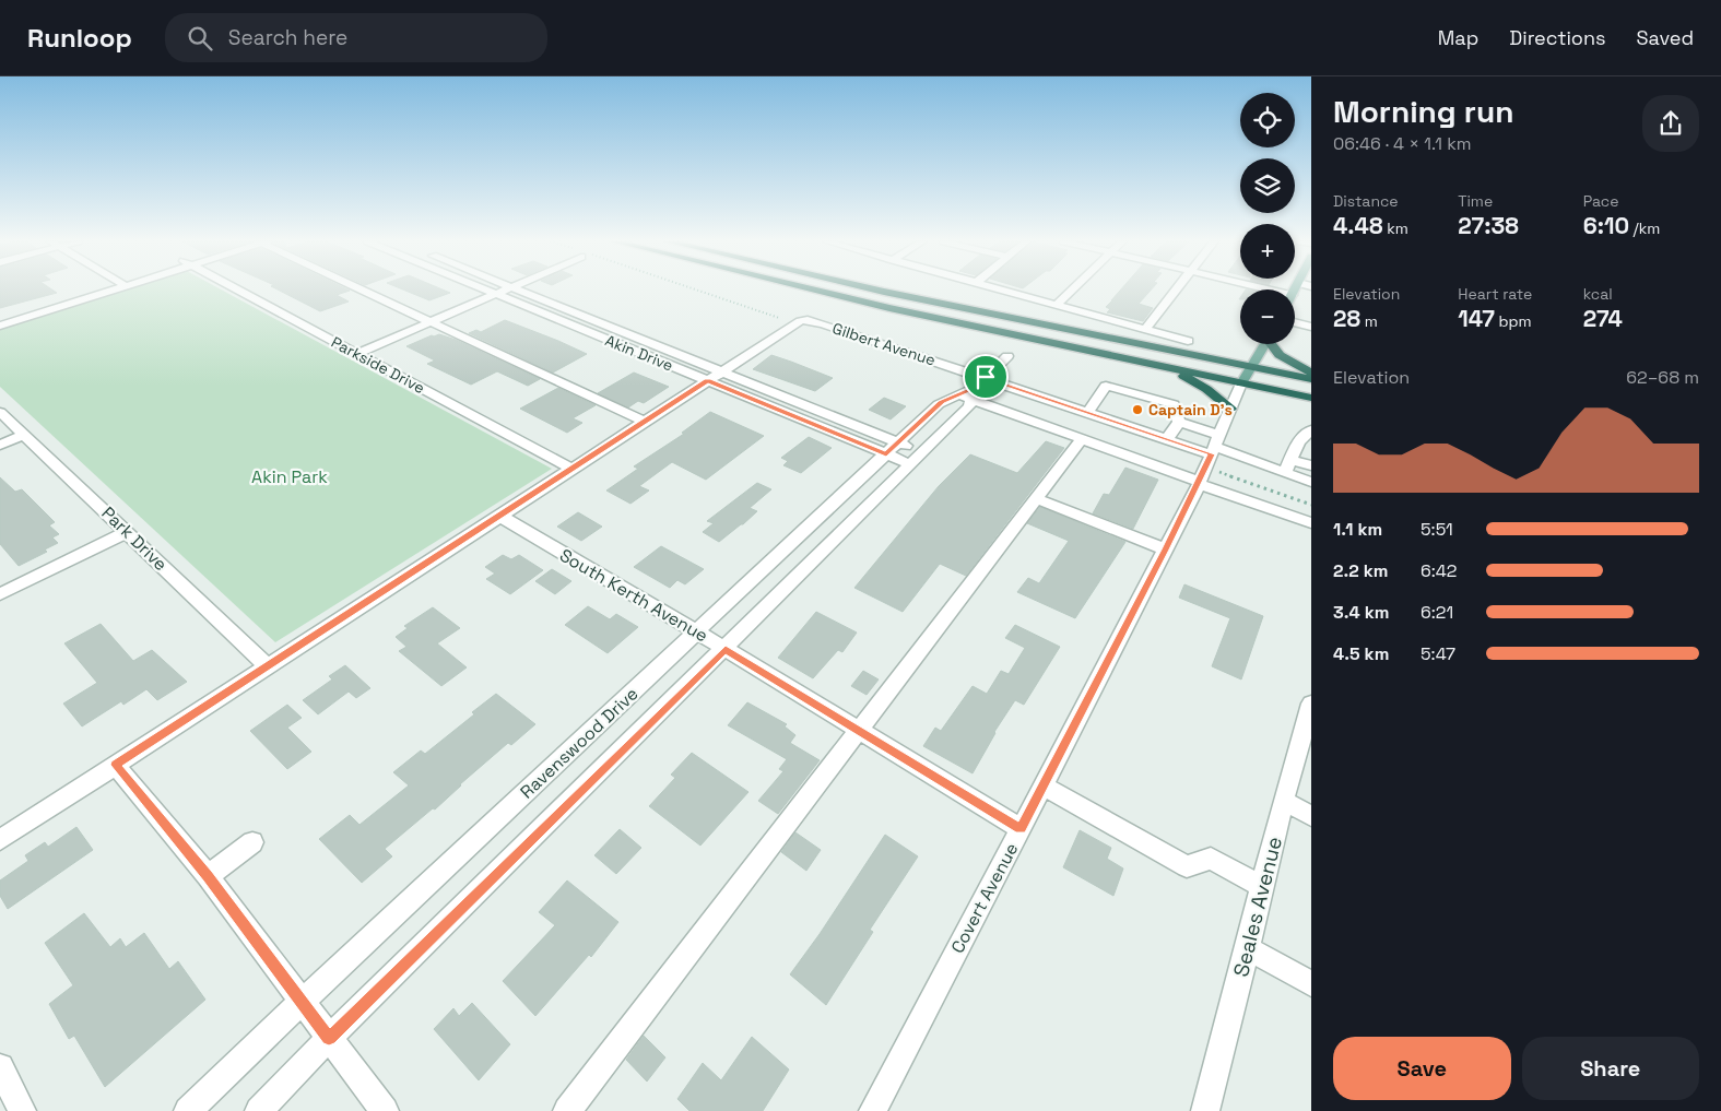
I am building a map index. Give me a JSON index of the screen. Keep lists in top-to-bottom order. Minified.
{"streets":{"main road":["Covert Avenue"],"street":["Gilbert Avenue","Akin Drive","Parkside Drive","Park Drive","South Kerth Avenue","Ravenswood Drive","Seales Avenue"]},"crossings":[["Gilbert Avenue","Akin Drive"],["Gilbert Avenue","Ravenswood Drive"],["Gilbert Avenue","Covert Avenue"],["Akin Drive","Ravenswood Drive"],["South Kerth Avenue","Ravenswood Drive"],["South Kerth Avenue","Covert Avenue"]],"parks":["Akin Park"],"places":["Captain D's"],"page":{"header":"Runloop","search":"Search here","nav":["Map","Directions","Saved"],"heading":["Morning run","06:46 · 4 × 1.1 km"],"map_buttons":["+","−"],"stats":[["Distance","4.48 km"],["Time","27:38"],["Pace","6:10 /km"],["Elevation","28 m"],["Heart rate","147 bpm"],["kcal","274"]],"chart":["Elevation","62–68 m"],"list":[{"name":"1.1 km","note":"5:51"},{"name":"2.2 km","note":"6:42"},{"name":"3.4 km","note":"6:21"},{"name":"4.5 km","note":"5:47"}],"buttons":["Save","Share"]}}
